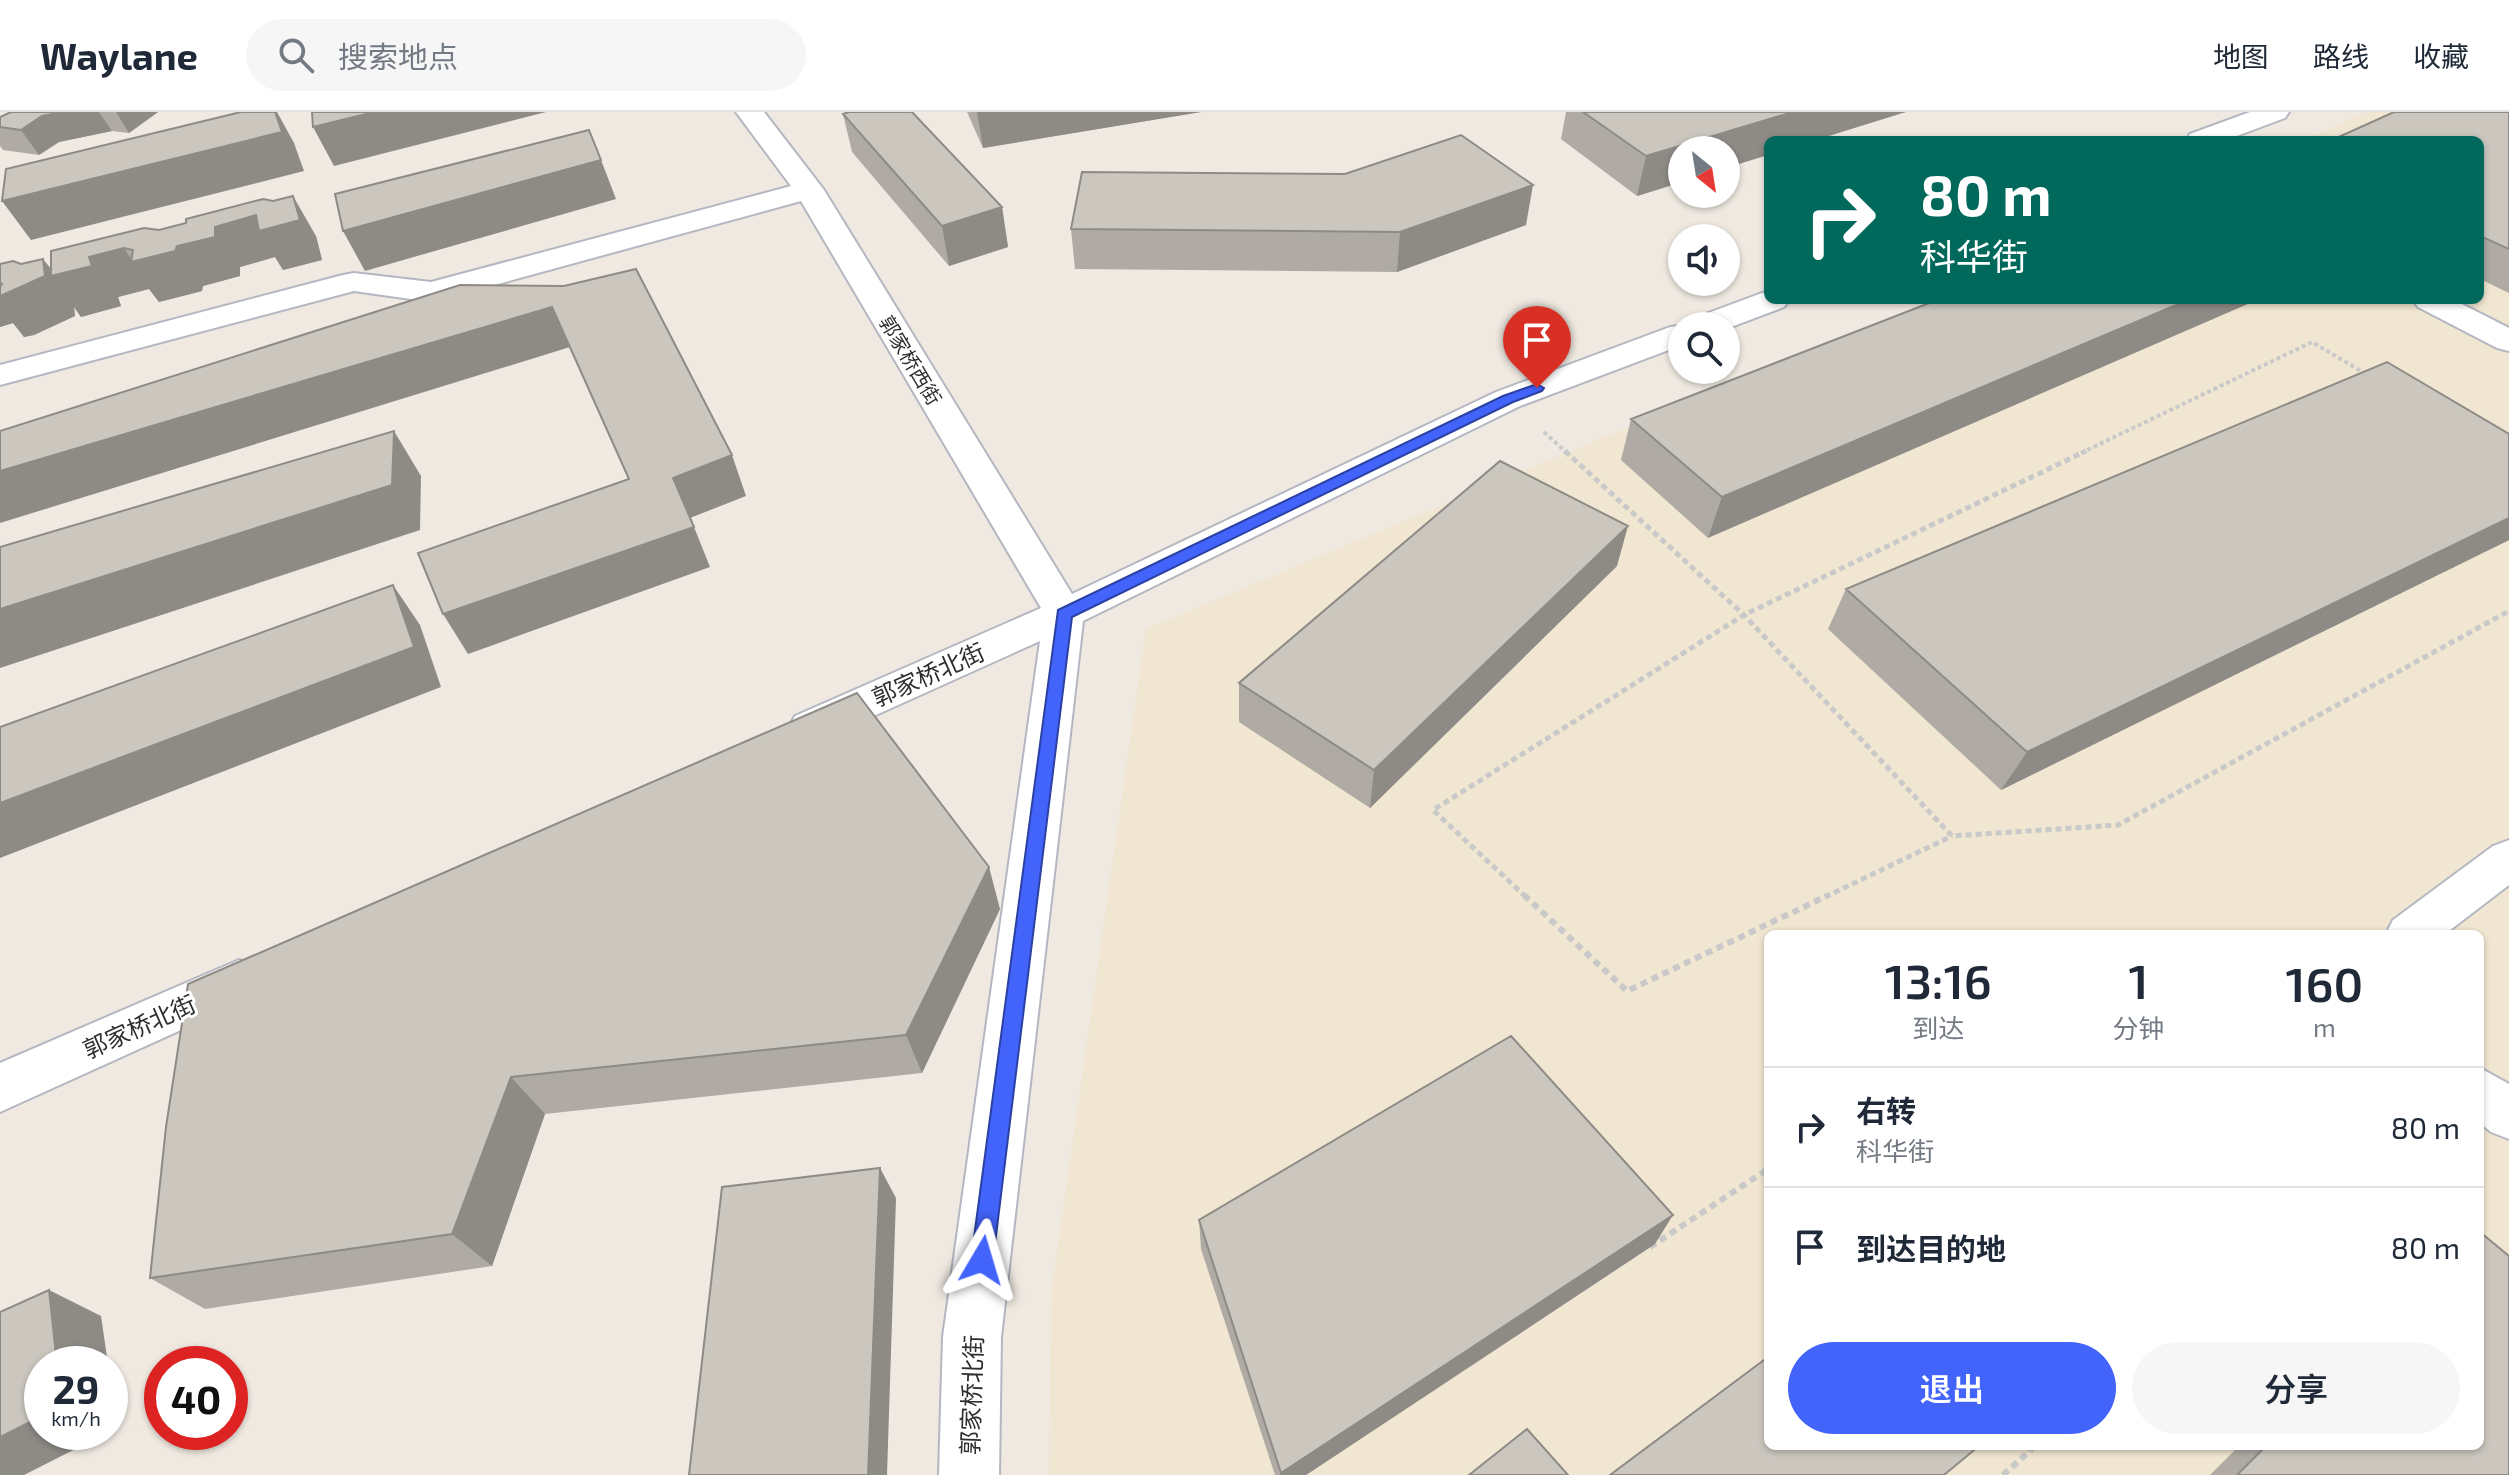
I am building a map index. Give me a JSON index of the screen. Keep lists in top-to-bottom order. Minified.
{"streets":{"street":["郭家桥西街","郭家桥北街"]},"crossings":[["郭家桥西街","郭家桥北街"]],"north":"bottom right","page":{"header":"Waylane","search":"搜索地点","nav":["地图","路线","收藏"],"turn":["80 m","科华街"],"eta":["13:16","到达","1","分钟","160","m"],"list":[{"name":"右转","note":"科华街","value":"80 m"},{"name":"到达目的地","value":"80 m"}],"buttons":["退出","分享"],"speed":"29 km/h","limit":"40"}}
